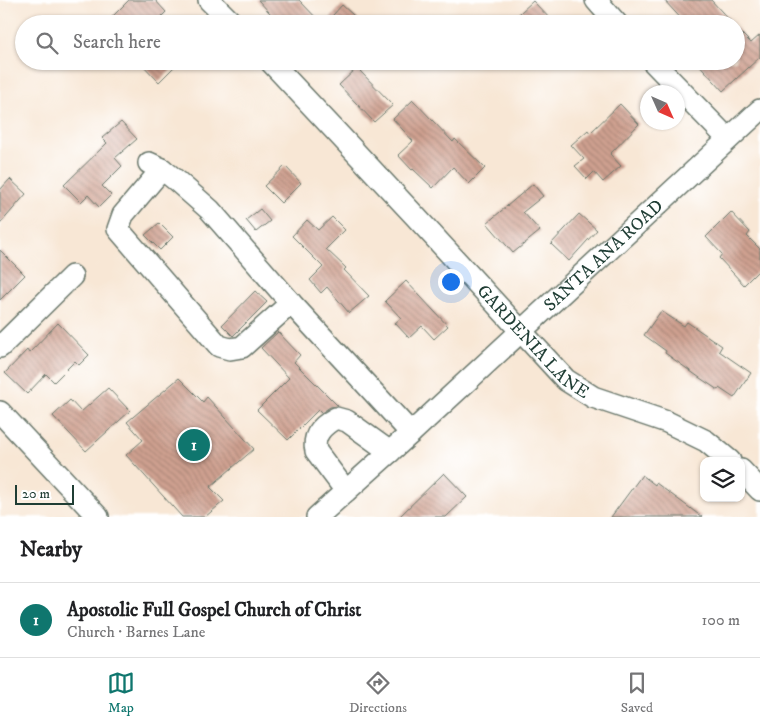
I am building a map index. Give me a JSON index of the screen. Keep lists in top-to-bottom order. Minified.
{"streets":{"street":["SANTA ANA ROAD","GARDENIA LANE"]},"crossings":[["SANTA ANA ROAD","GARDENIA LANE"]],"scale_bar":"20 m","north":"bottom right","page":{"search":"Search here","pins":"1","scale":"20 m","heading":"Nearby","list":[{"mark":"1","name":"Apostolic Full Gospel Church of Christ","note":"Church · Barnes Lane","value":"100 m"}],"nav":["Map","Directions","Saved"]}}
